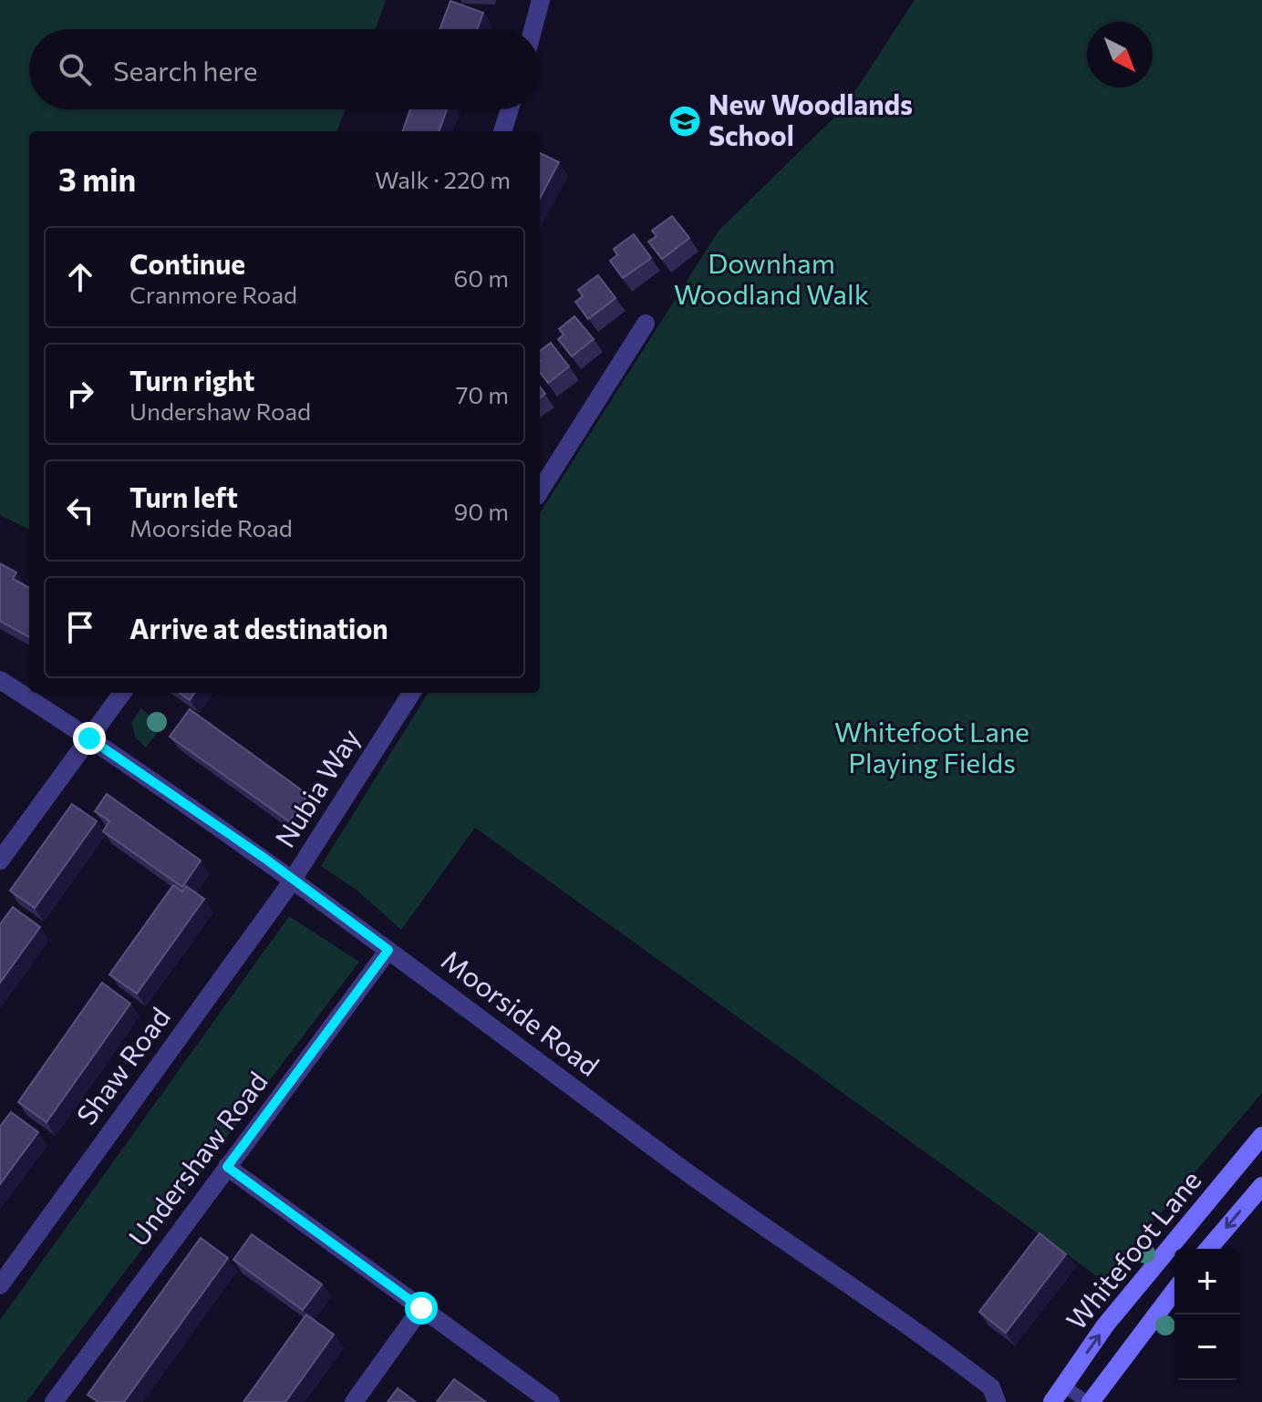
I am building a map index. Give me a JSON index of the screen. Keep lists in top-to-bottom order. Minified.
{"streets":{"street":["Nubia Way","Moorside Road","Shaw Road","Undershaw Road","Whitefoot Lane"]},"crossings":[["Nubia Way","Moorside Road"],["Nubia Way","Shaw Road"],["Moorside Road","Shaw Road"],["Moorside Road","Undershaw Road"]],"parks":["Downham Woodland Walk","Whitefoot Lane Playing Fields"],"places":{"school or university":["New Woodlands School"]},"north":"bottom right","page":{"search":"Search here","heading":["3 min","Walk · 220 m"],"list":[["Continue","Cranmore Road","60 m"],["Turn right","Undershaw Road","70 m"],["Turn left","Moorside Road","90 m"],"Arrive at destination"],"map_buttons":["+","−"]}}
